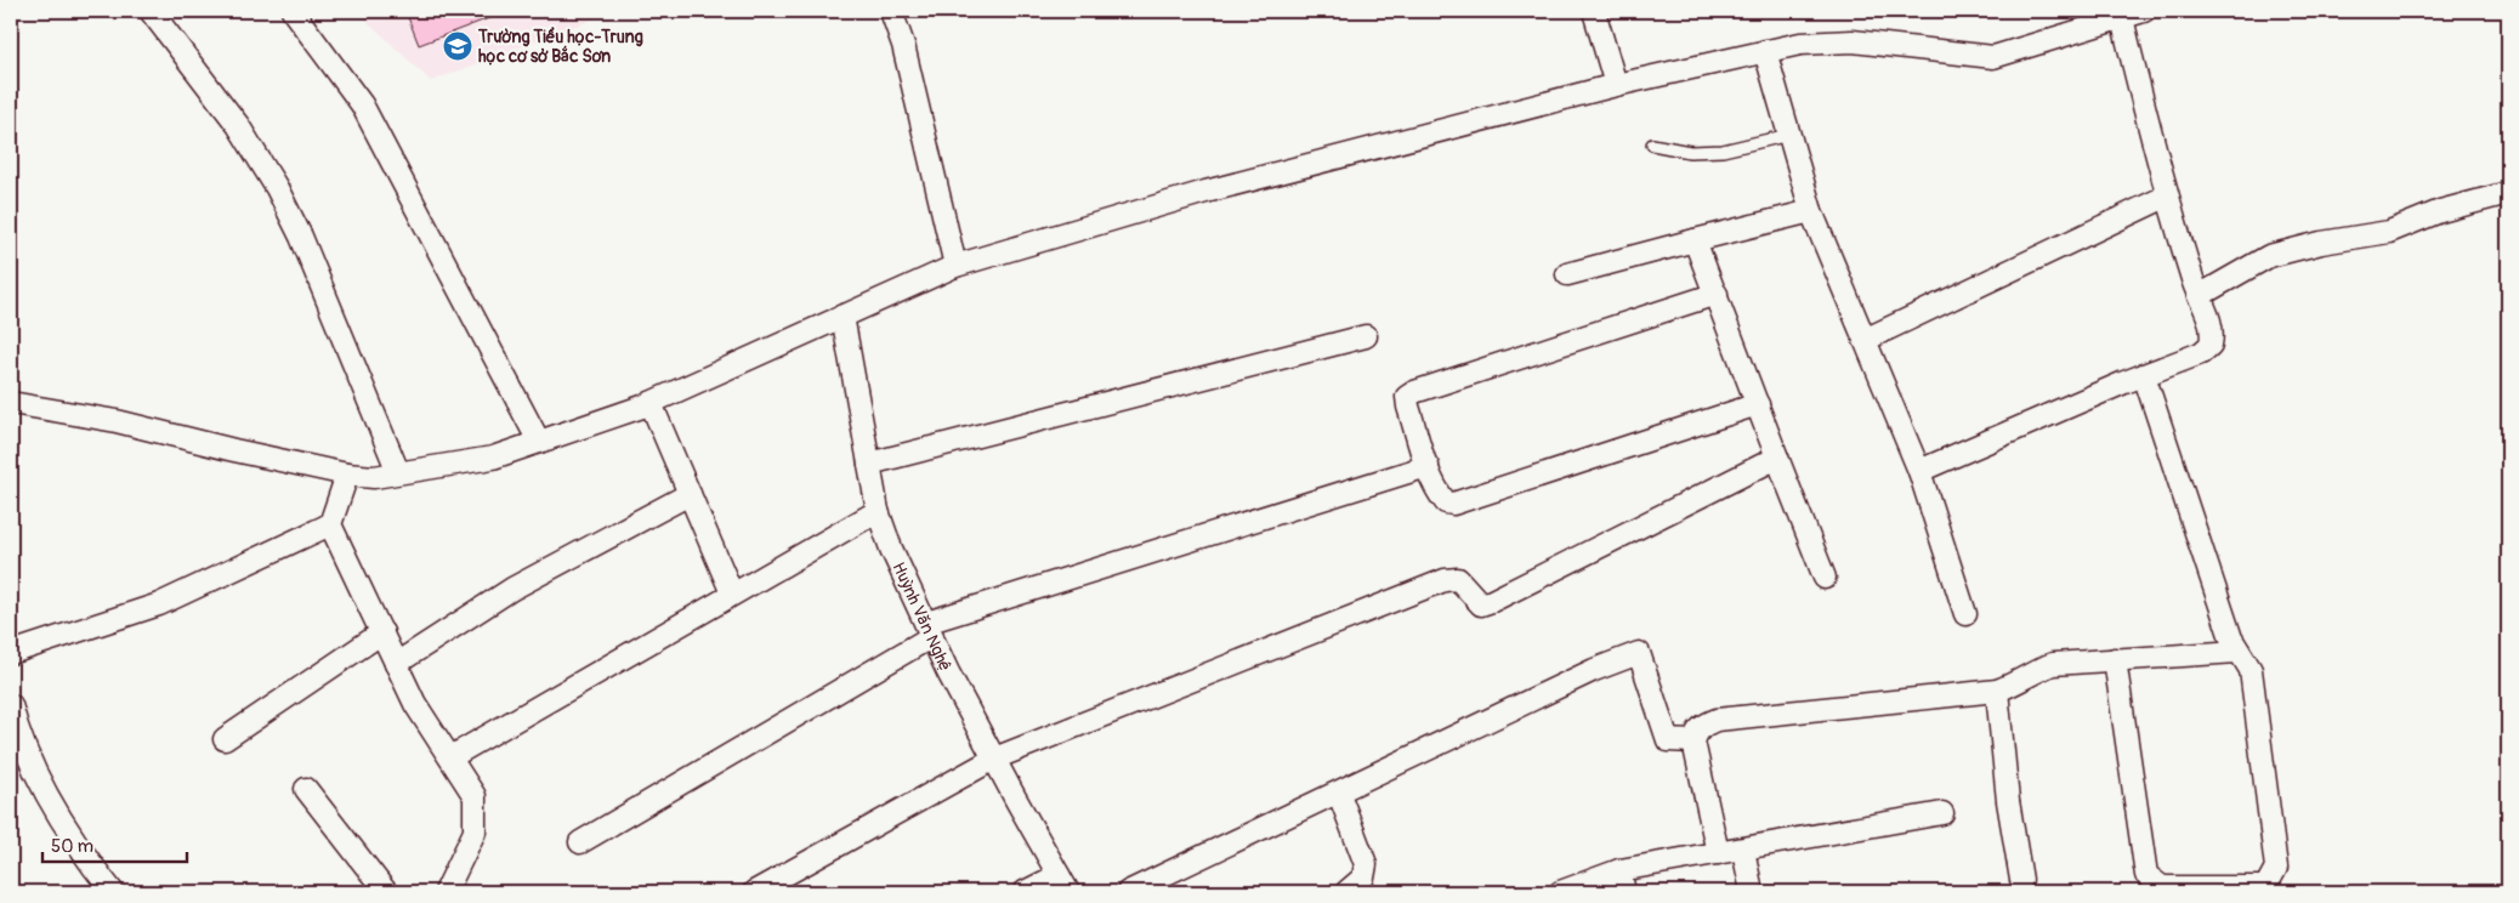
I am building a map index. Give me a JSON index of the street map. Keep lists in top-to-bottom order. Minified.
{"streets":{"street":["Huỳnh Văn Nghệ"]},"places":{"school or university":["Trường Tiểu học-Trung học cơ sở Bắc Sơn"]},"scale_bar":"50 m"}
